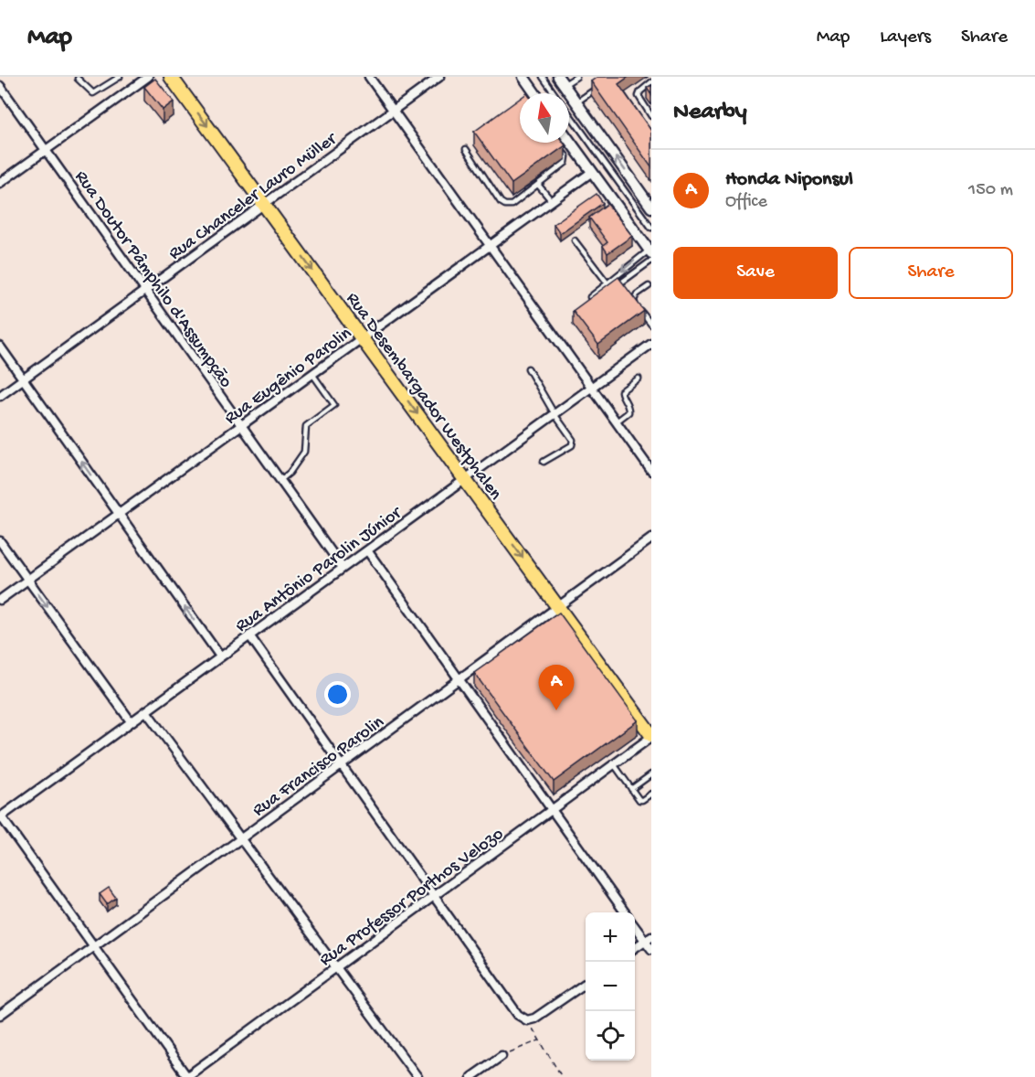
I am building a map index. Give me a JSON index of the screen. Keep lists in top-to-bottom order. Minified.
{"streets":{"main road":["Rua Desembargador Westphalen"],"street":["Rua Chanceler Lauro Müller","Rua Doutor Pâmphilo d'Assumpção","Rua Eugênio Parolin","Rua Antônio Parolin Júnior","Rua Francisco Parolin","Rua Professor Porthos Velozo"]},"crossings":[["Rua Chanceler Lauro Müller","Rua Doutor Pâmphilo d'Assumpção"],["Rua Chanceler Lauro Müller","Rua Desembargador Westphalen"],["Rua Doutor Pâmphilo d'Assumpção","Rua Eugênio Parolin"],["Rua Doutor Pâmphilo d'Assumpção","Rua Antônio Parolin Júnior"],["Rua Eugênio Parolin","Rua Desembargador Westphalen"],["Rua Desembargador Westphalen","Rua Antônio Parolin Júnior"],["Rua Desembargador Westphalen","Rua Francisco Parolin"],["Rua Desembargador Westphalen","Rua Professor Porthos Velozo"]],"one_way":["Rua Desembargador Westphalen"],"north":"top","page":{"header":"Map","nav":["Map","Layers","Share"],"heading":"Nearby","list":[{"mark":"A","name":"Honda Niponsul","note":"Office","value":"150 m"}],"buttons":["Save","Share"],"pins":"A","map_buttons":["+","−"]}}
